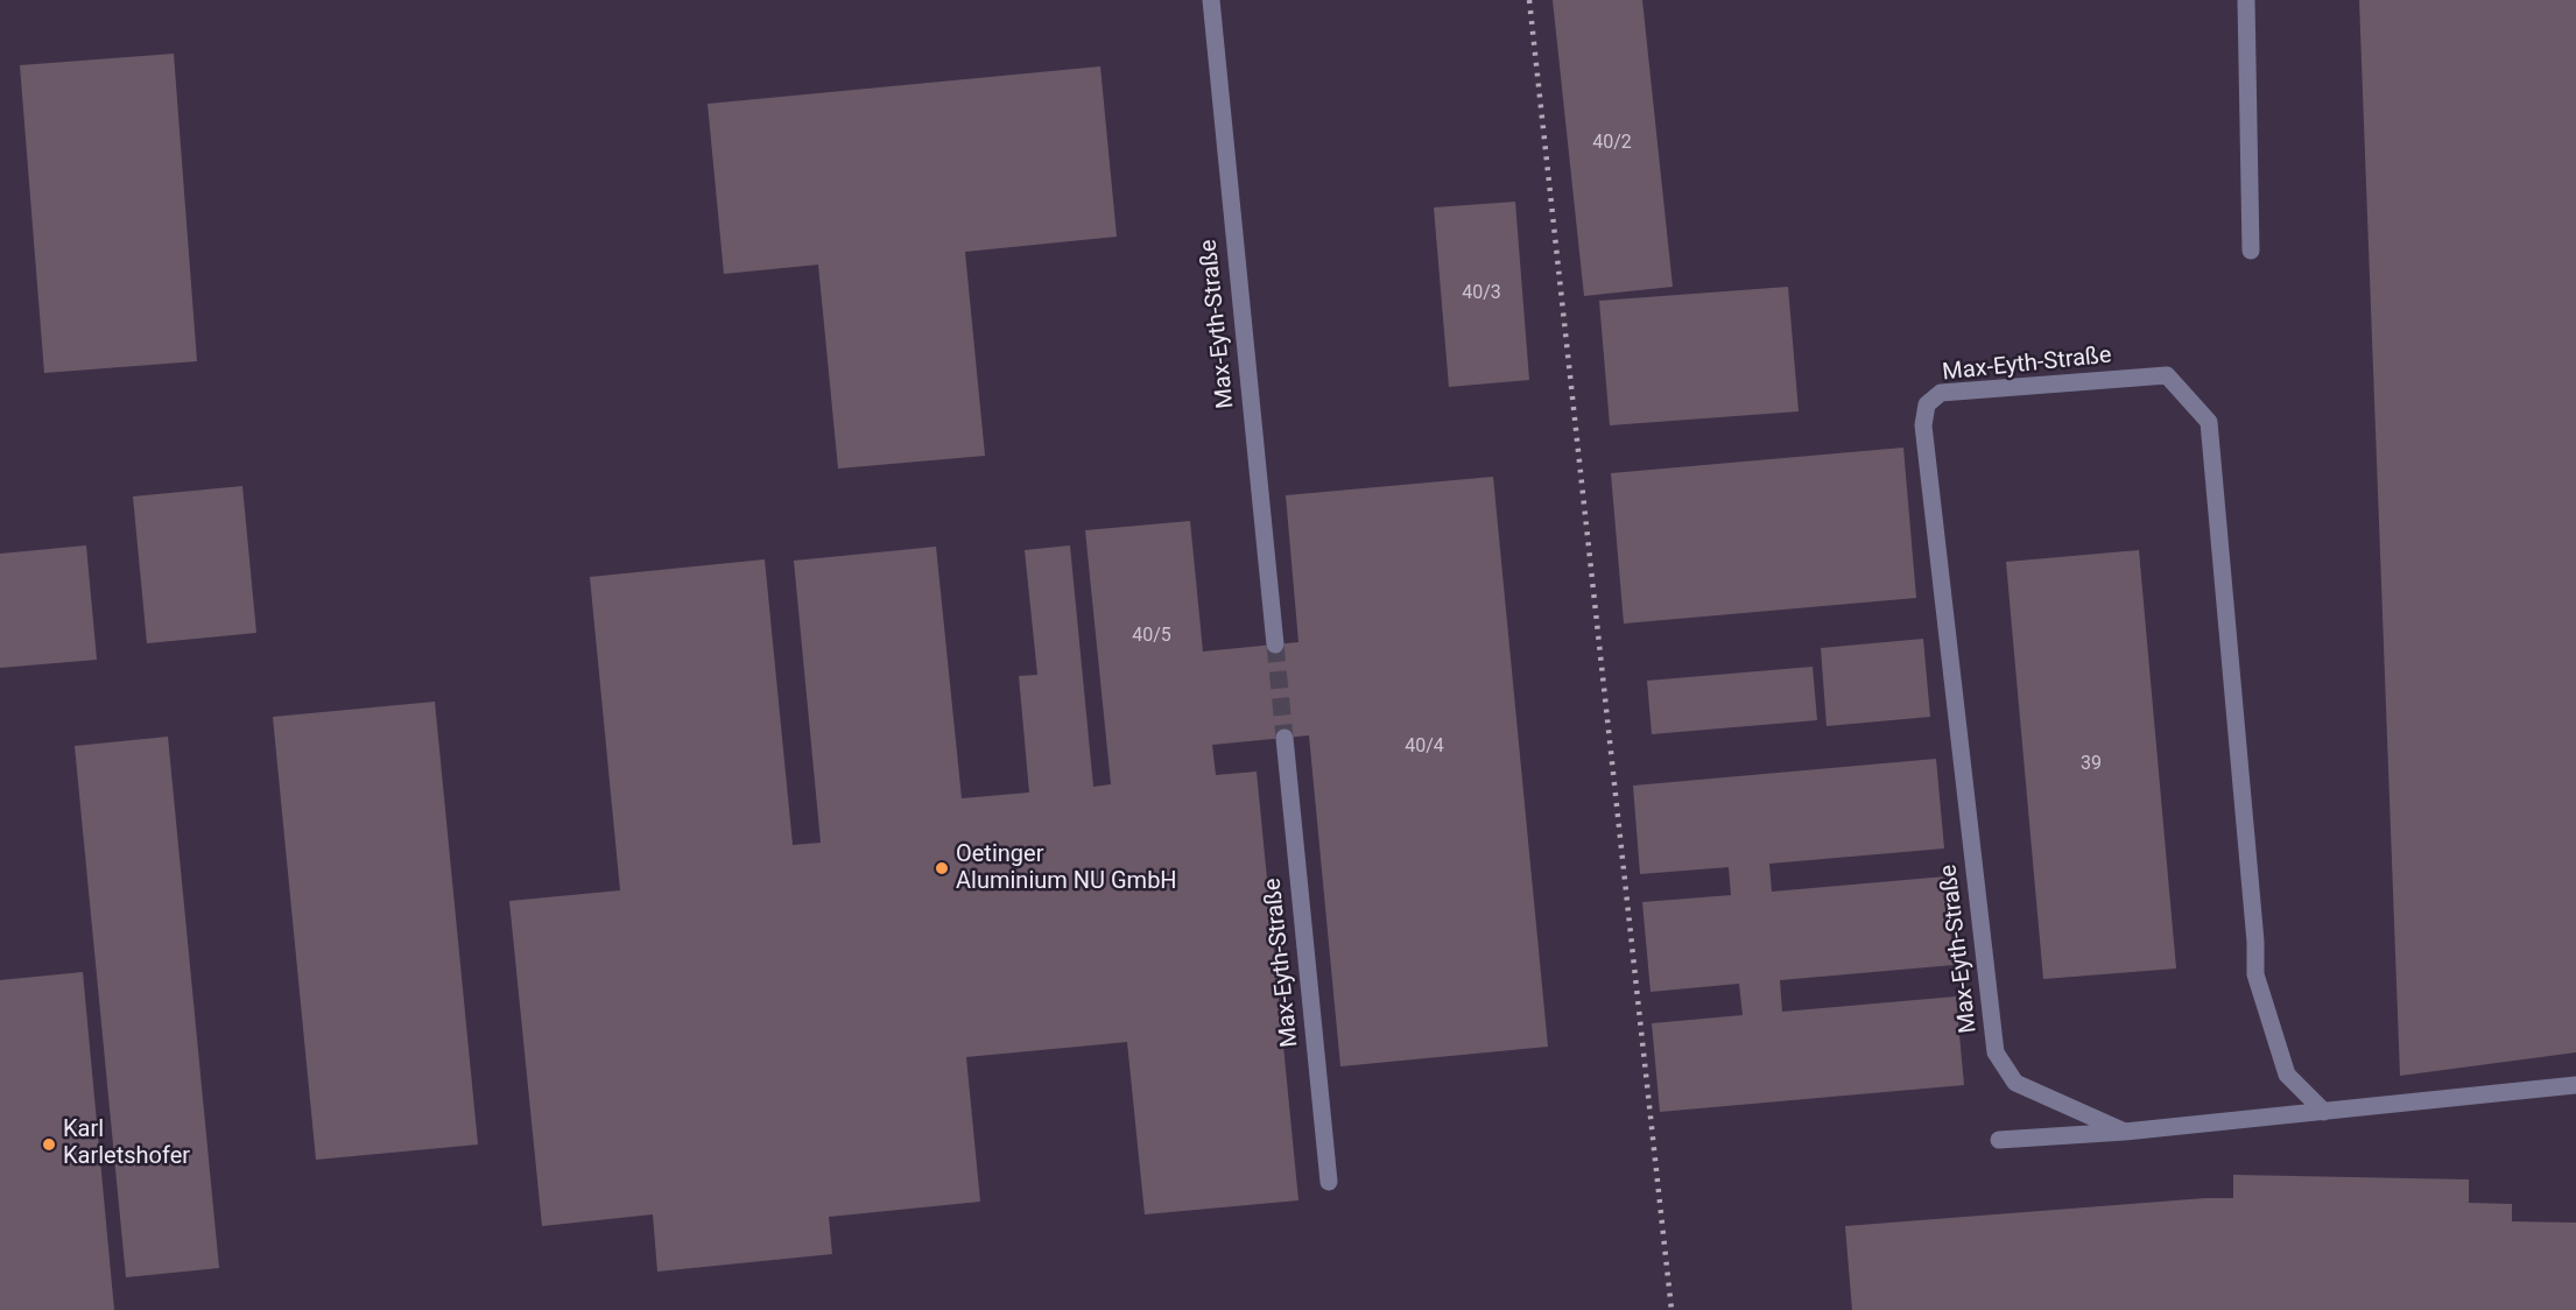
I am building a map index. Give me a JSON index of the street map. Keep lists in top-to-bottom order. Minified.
{"streets":{"lane":["Max-Eyth-Straße"]},"places":["Oetinger Aluminium NU GmbH","Karl Karletshofer"],"house_numbers":["40/2","40/3","40/5","40/4","39"]}
